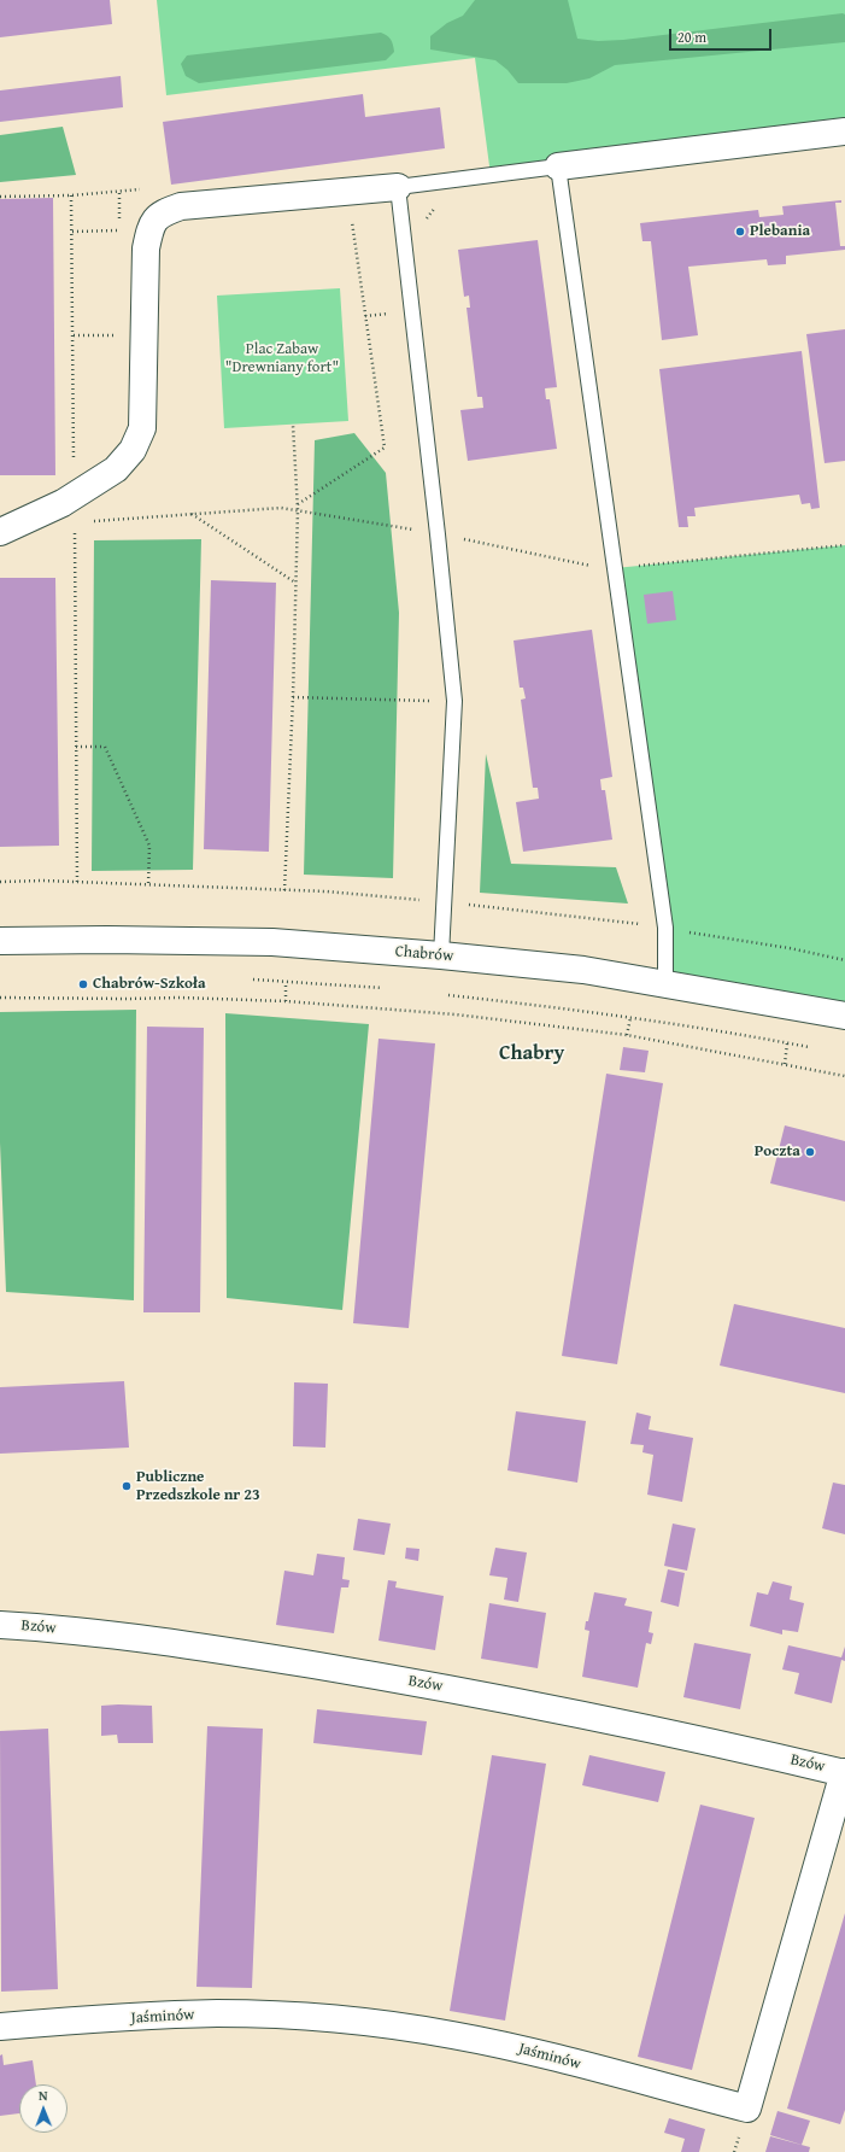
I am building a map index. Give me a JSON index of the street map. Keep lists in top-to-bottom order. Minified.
{"streets":{"street":["Chabrów","Bzów","Jaśminów"]},"crossings":[["Bzów","Jaśminów"]],"districts":["Chabry"],"parks":["Plac Zabaw \"Drewniany fort\""],"places":["Plebania","Chabrów-Szkoła","Poczta","Publiczne Przedszkole nr 23"],"scale_bar":"20 m","north":"top"}
